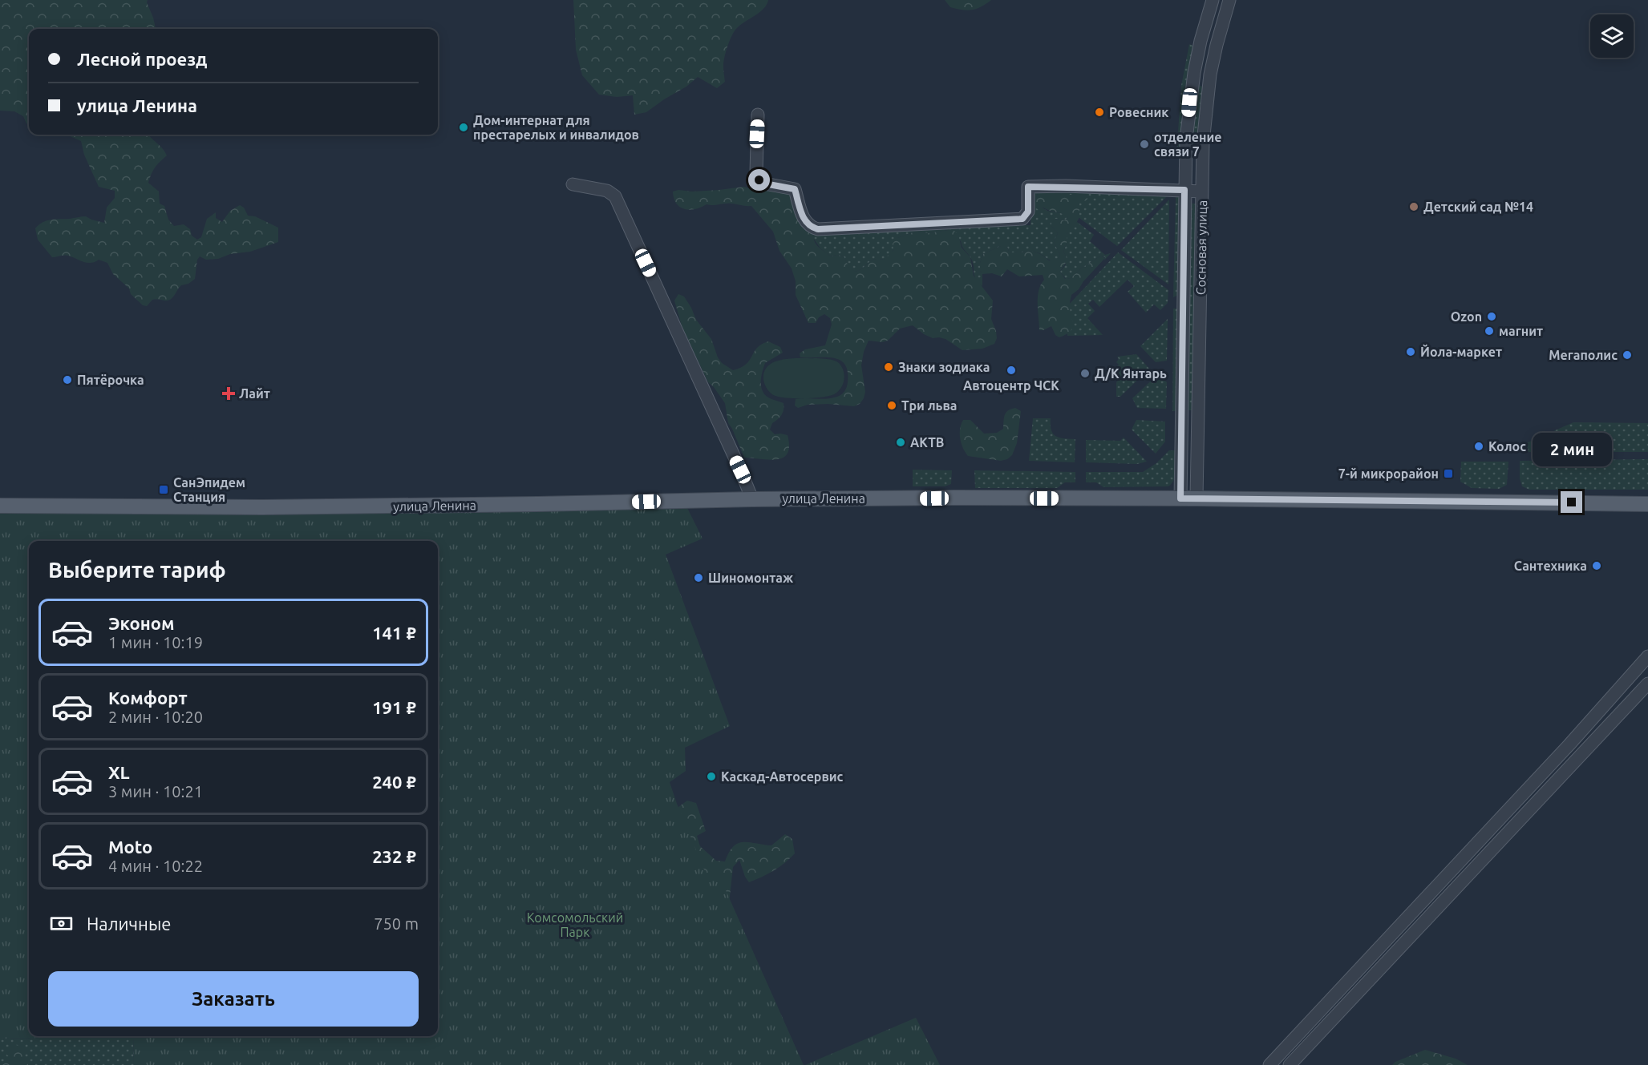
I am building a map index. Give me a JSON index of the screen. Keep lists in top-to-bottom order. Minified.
{"streets":{"main road":["улица Ленина"],"street":["Сосновая улица"]},"crossings":[["Сосновая улица","улица Ленина"]],"parks":["Комсомольский Парк"],"places":{"other":["Ровесник","Дом-интернат для престарелых и инвалидов","отделение связи 7","Детский сад №14","Ozon","магнит","Йола-маркет","Мегаполис","Знаки зодиака","Автоцентр ЧСК","Д/К Янтарь","Пятёрочка","Три льва","АКТВ","Колос","Сантехника","Шиномонтаж","Каскад-Автосервис"],"health":["Лайт"],"transit":["7-й микрорайон","СанЭпидем Станция"]},"page":{"banner":["Лесной проезд","улица Ленина"],"bubble":"2 мин","heading":"Выберите тариф","list":[{"name":"Эконом","note":"1 мин · 10:19","value":"141 ₽"},{"name":"Комфорт","note":"2 мин · 10:20","value":"191 ₽"},{"name":"XL","note":"3 мин · 10:21","value":"240 ₽"},{"name":"Moto","note":"4 мин · 10:22","value":"232 ₽"}],"pay":["Наличные","750 m"],"buttons":"Заказать"}}
